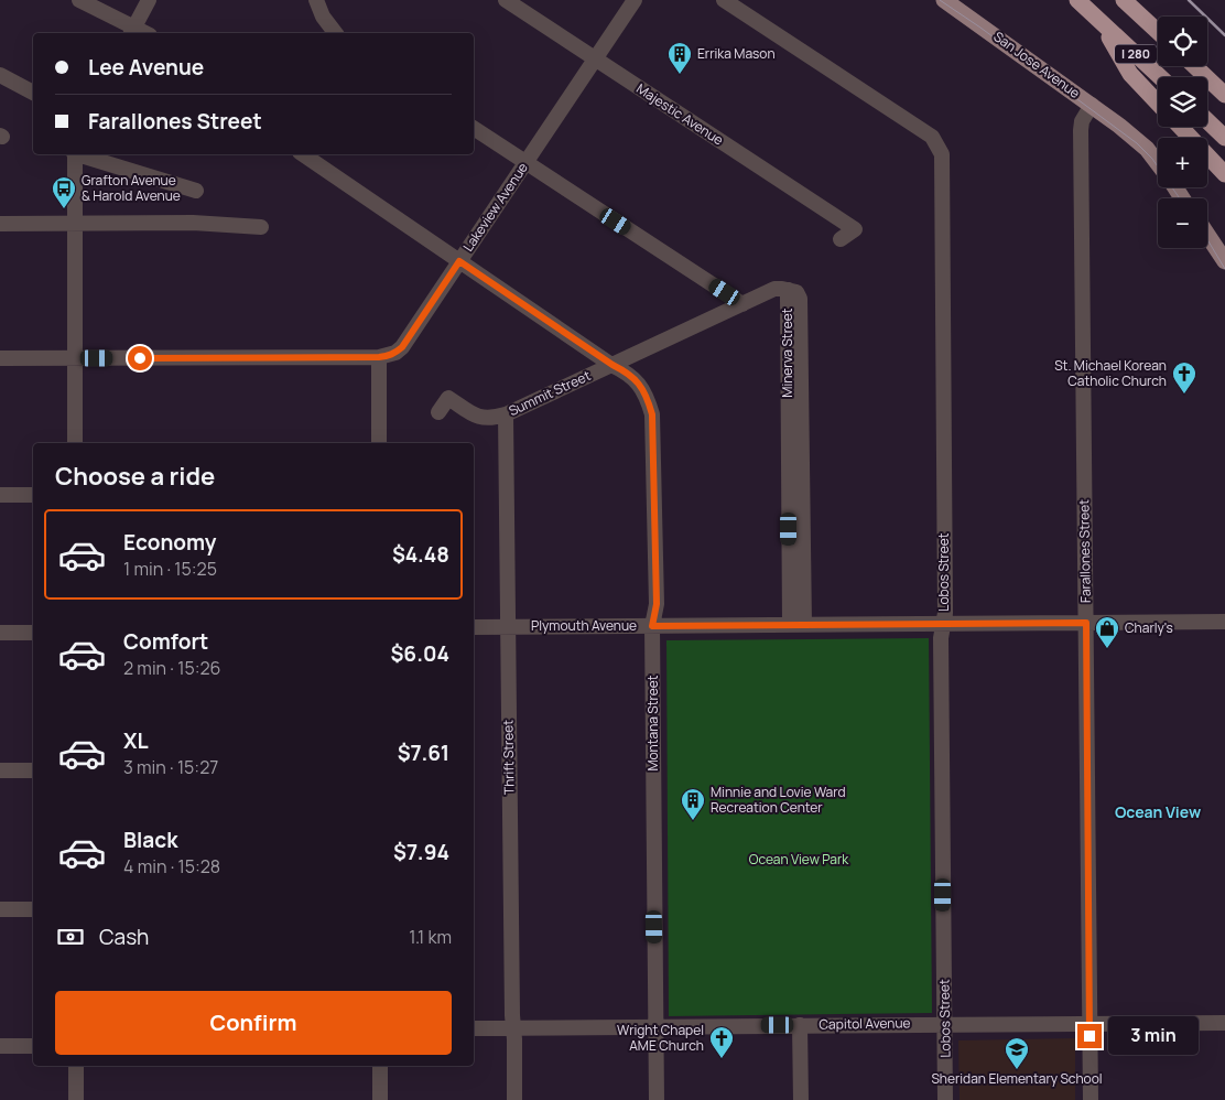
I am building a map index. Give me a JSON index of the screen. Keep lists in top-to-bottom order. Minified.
{"streets":{"highway":["I 280"],"main road":["San Jose Avenue"],"street":["Majestic Avenue","Lakeview Avenue","Minerva Street","Summit Street","Farallones Street","Lobos Street","Plymouth Avenue","Montana Street","Thrift Street","Capitol Avenue"]},"crossings":[["San Jose Avenue","Farallones Street"],["Majestic Avenue","Lakeview Avenue"],["Lakeview Avenue","Montana Street"],["Minerva Street","Summit Street"],["Minerva Street","Plymouth Avenue"],["Summit Street","Montana Street"],["Summit Street","Thrift Street"],["Farallones Street","Plymouth Avenue"],["Farallones Street","Capitol Avenue"],["Lobos Street","Plymouth Avenue"],["Lobos Street","Capitol Avenue"],["Plymouth Avenue","Montana Street"],["Plymouth Avenue","Thrift Street"],["Montana Street","Capitol Avenue"],["Thrift Street","Capitol Avenue"]],"districts":["Ocean View"],"parks":["Ocean View Park"],"places":{"building":["Errika Mason","Minnie and Lovie Ward Recreation Center"],"bus stop":["Grafton Avenue & Harold Avenue"],"church":["St. Michael Korean Catholic Church","Wright Chapel AME Church"],"shop":["Charly's"],"school or university":["Sheridan Elementary School"]},"page":{"map_buttons":["+","−"],"banner":["Lee Avenue","Farallones Street"],"heading":"Choose a ride","list":[{"name":"Economy","note":"1 min · 15:25","value":"$4.48"},{"name":"Comfort","note":"2 min · 15:26","value":"$6.04"},{"name":"XL","note":"3 min · 15:27","value":"$7.61"},{"name":"Black","note":"4 min · 15:28","value":"$7.94"}],"pay":["Cash","1.1 km"],"buttons":"Confirm","bubble":"3 min"}}
